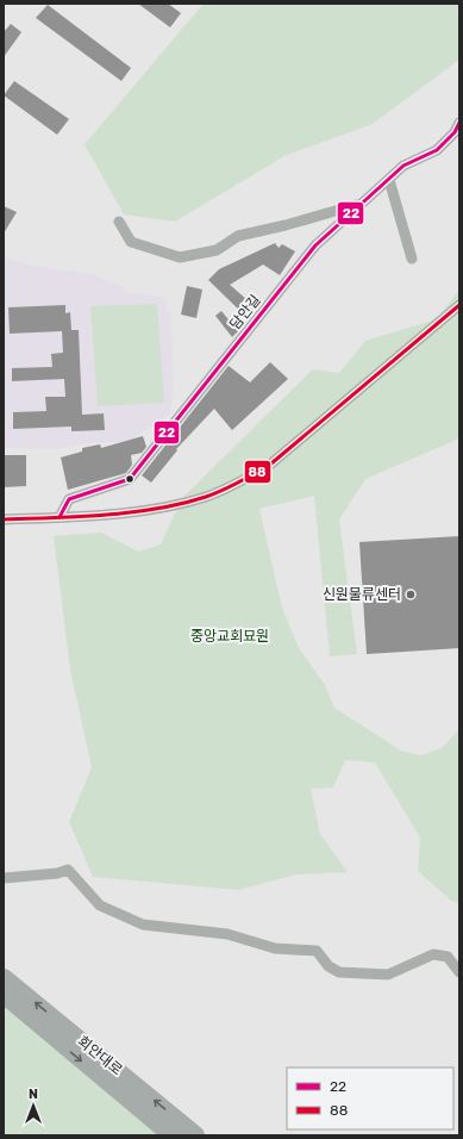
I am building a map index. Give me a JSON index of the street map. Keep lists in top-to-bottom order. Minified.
{"streets":{"highway":["회안대로"],"street":["담안길"]},"parks":["중앙교회묘원"],"places":["신원물류센터"],"lines":["transit line 22","transit line 88"],"legend":["22","88"],"north":"top"}
